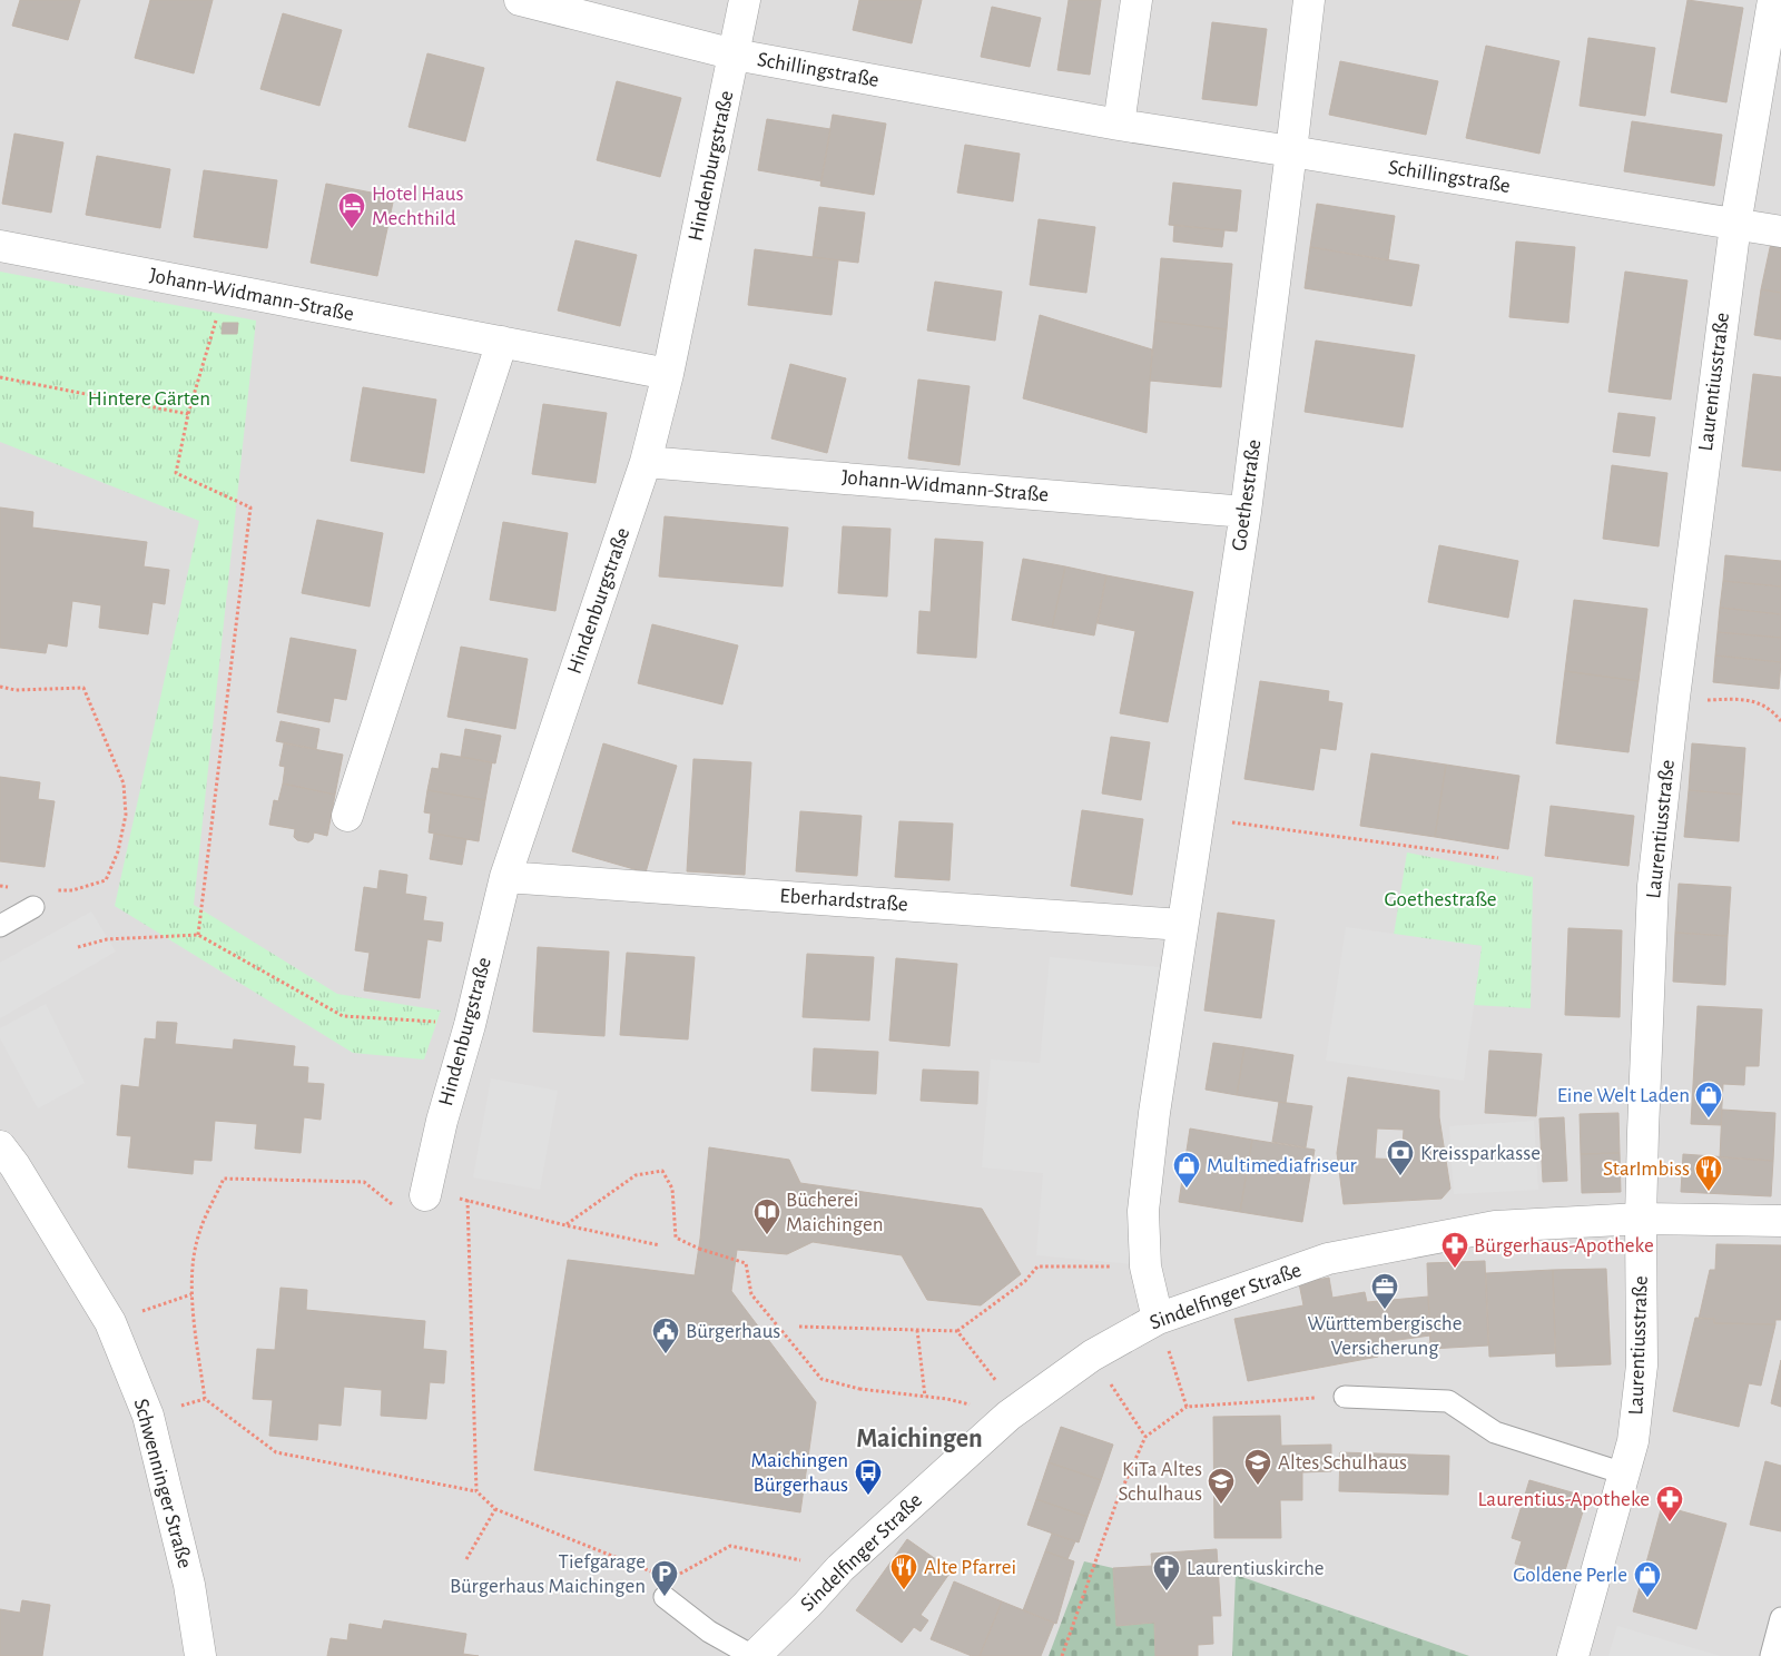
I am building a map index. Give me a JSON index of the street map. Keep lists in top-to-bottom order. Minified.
{"streets":{"street":["Schillingstraße","Hindenburgstraße","Johann-Widmann-Straße","Laurentiusstraße","Goethestraße","Eberhardstraße","Sindelfinger Straße","Schwenninger Straße"]},"crossings":[["Schillingstraße","Hindenburgstraße"],["Schillingstraße","Laurentiusstraße"],["Schillingstraße","Goethestraße"],["Hindenburgstraße","Johann-Widmann-Straße"],["Hindenburgstraße","Eberhardstraße"],["Johann-Widmann-Straße","Goethestraße"],["Laurentiusstraße","Sindelfinger Straße"],["Goethestraße","Eberhardstraße"],["Goethestraße","Sindelfinger Straße"]],"districts":["Maichingen"],"parks":["Hintere Gärten","Goethestraße"],"places":{"hotel":["Hotel Haus Mechthild"],"shop":["Eine Welt Laden","Multimediafriseur","Goldene Perle"],"bank":["Kreissparkasse"],"restaurant":["StarImbiss","Alte Pfarrei"],"library":["Bücherei Maichingen"],"pharmacy":["Bürgerhaus-Apotheke","Laurentius-Apotheke"],"office":["Württembergische Versicherung"],"public building":["Bürgerhaus"],"school or university":["Altes Schulhaus","KiTa Altes Schulhaus"],"bus stop":["Maichingen Bürgerhaus"],"church":["Laurentiuskirche"],"parking":["Tiefgarage Bürgerhaus Maichingen"]}}
